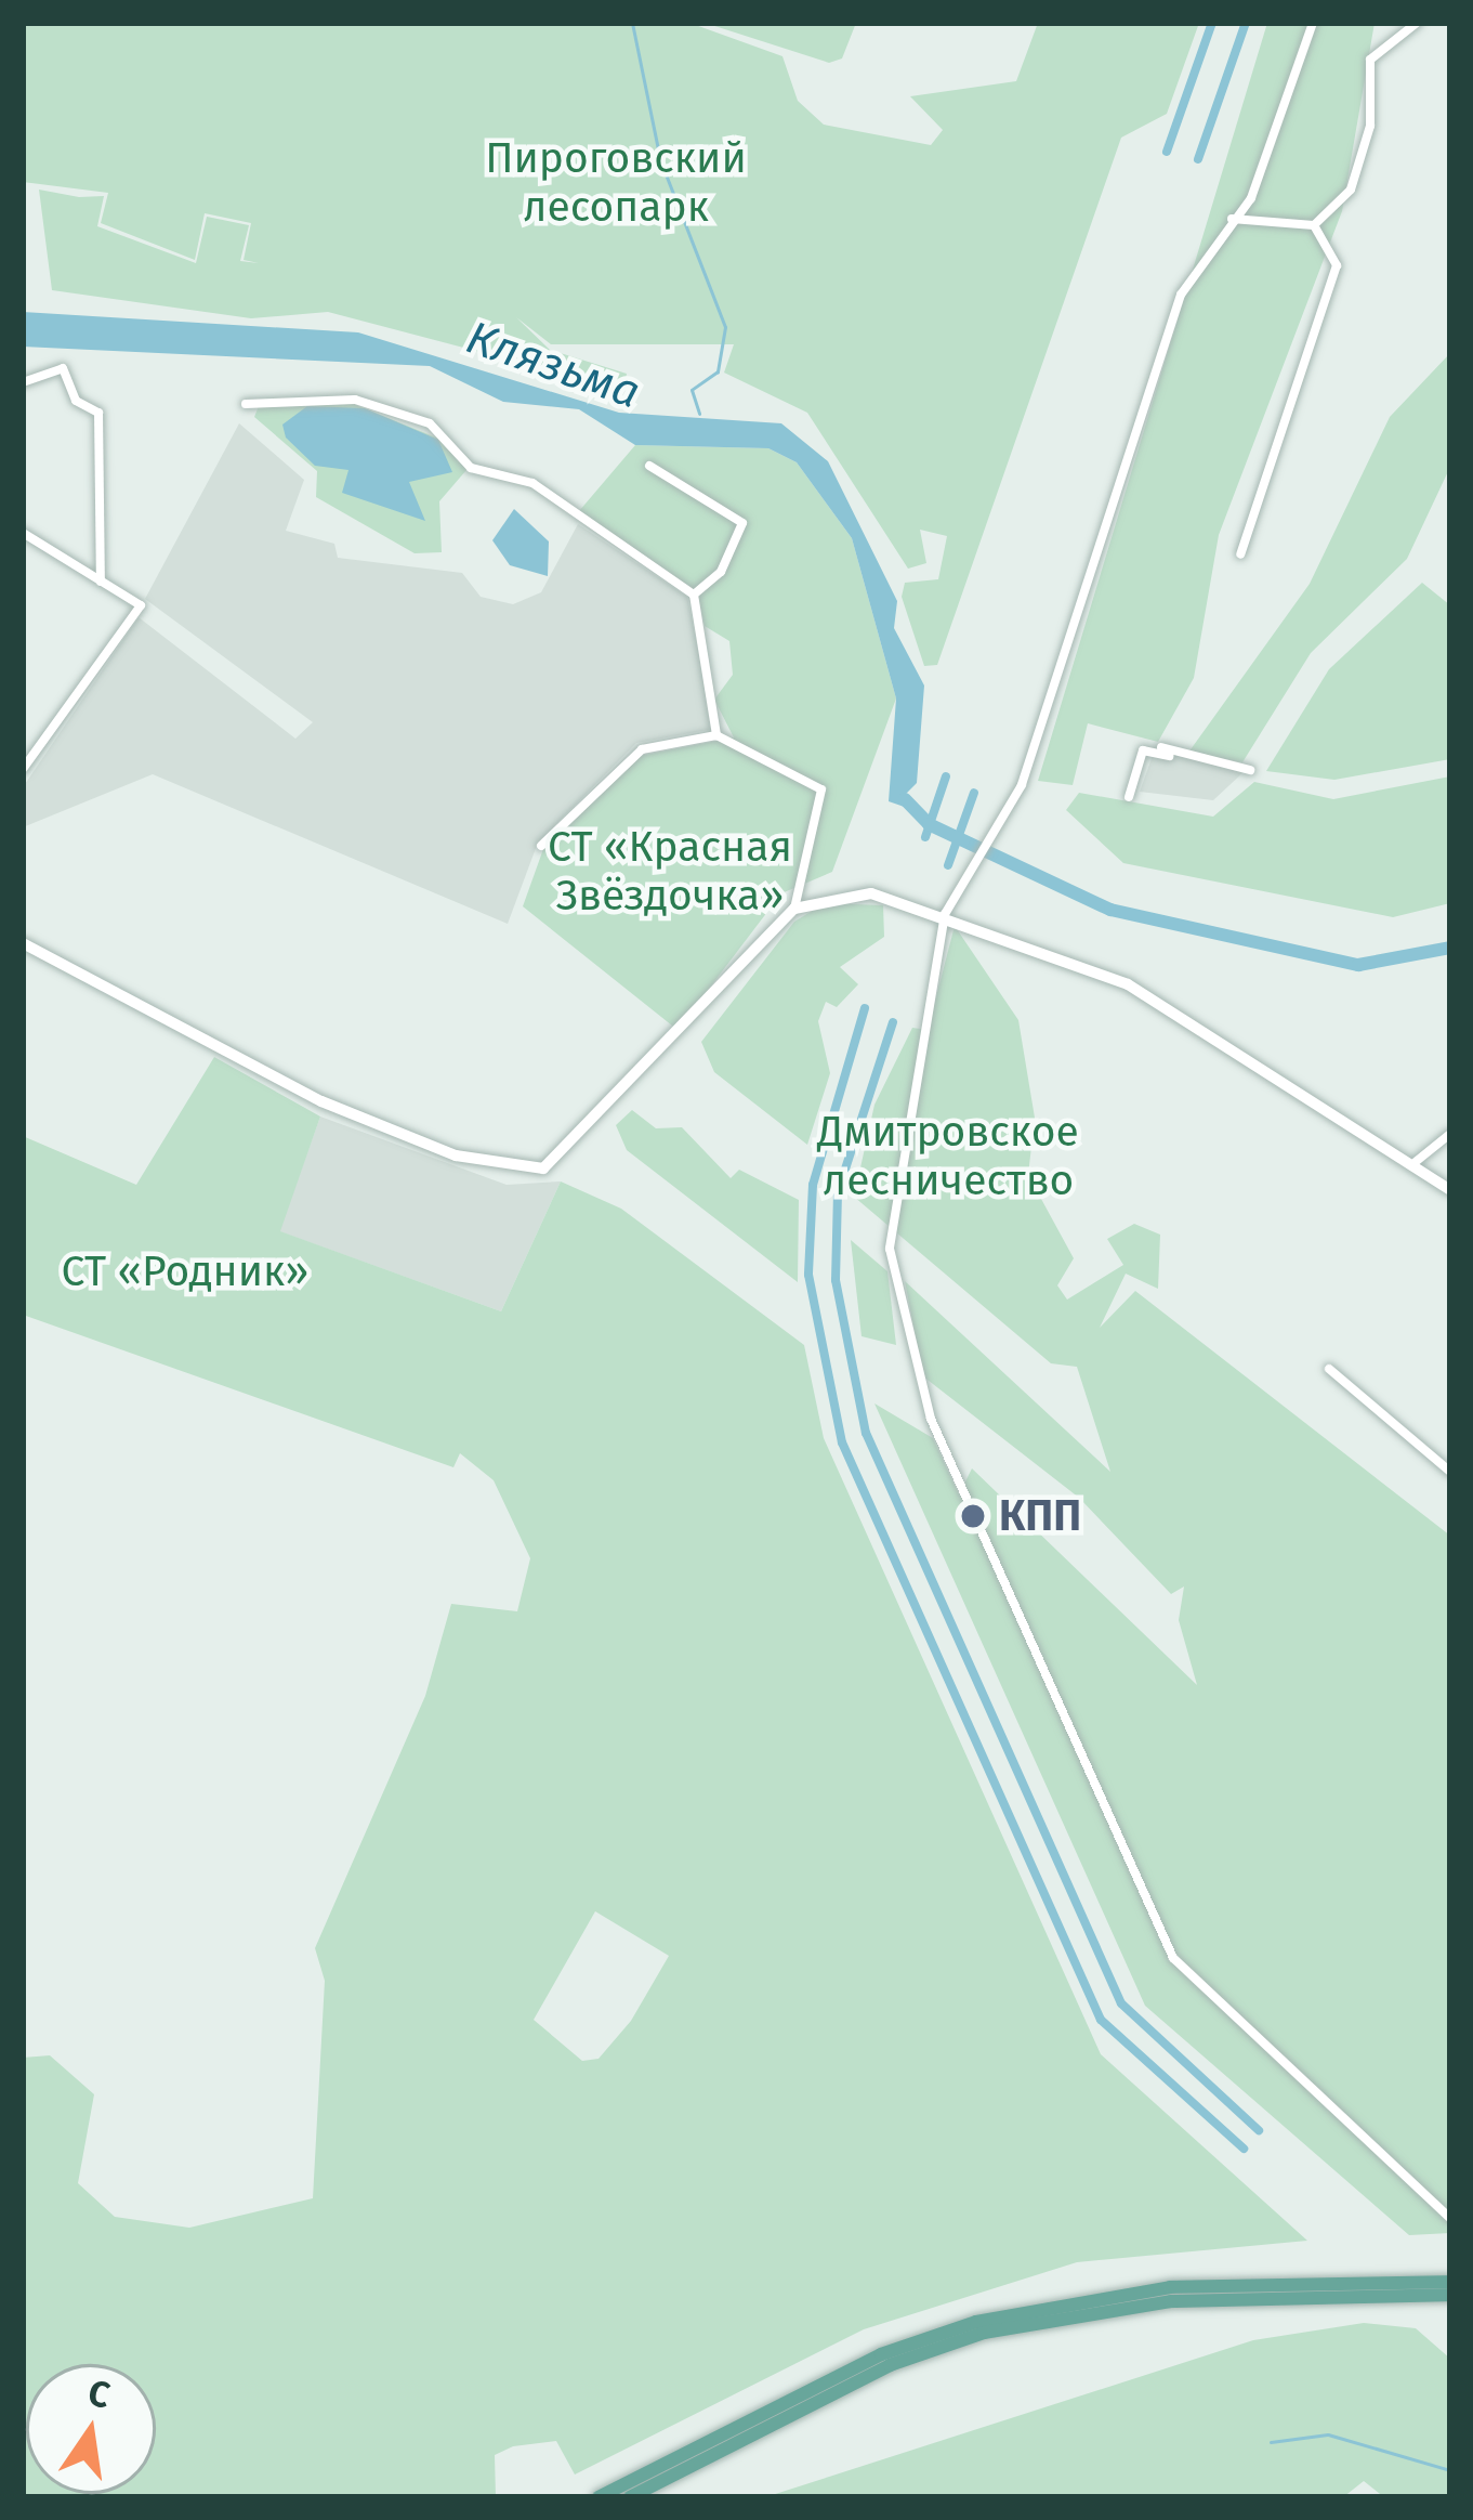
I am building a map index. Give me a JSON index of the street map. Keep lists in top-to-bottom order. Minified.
{"water":["Клязьма"],"parks":["Пироговский лесопарк","СТ «Красная Звёздочка»","Дмитровское лесничество","СТ «Родник»"],"places":["КПП"],"north":"top"}
